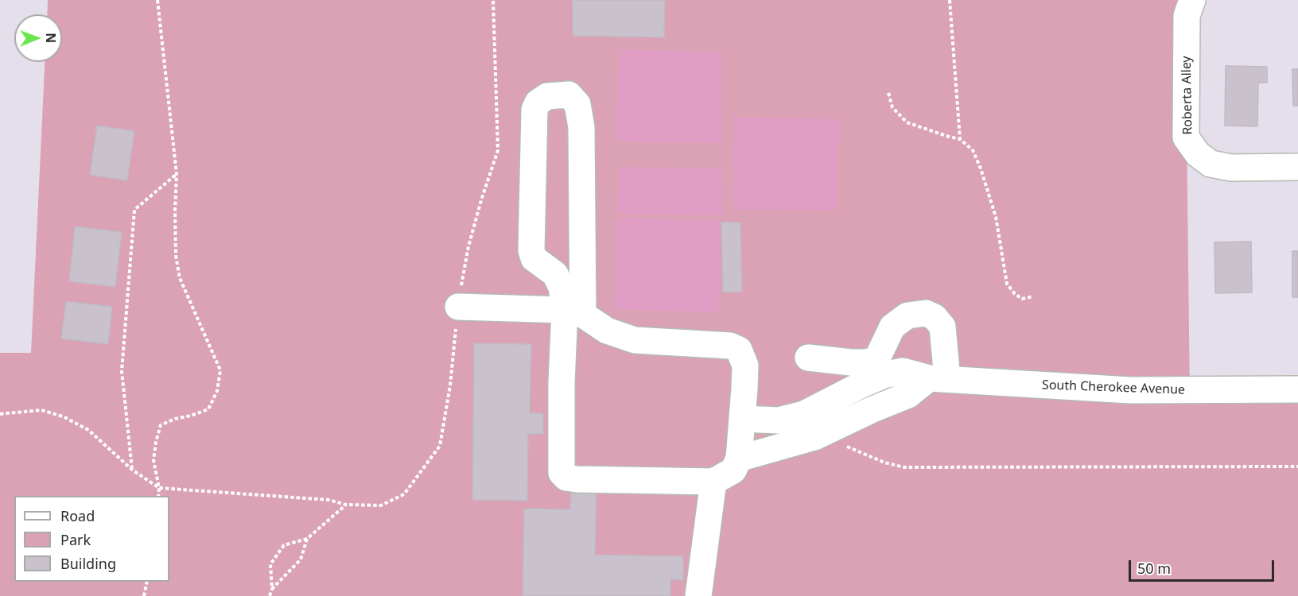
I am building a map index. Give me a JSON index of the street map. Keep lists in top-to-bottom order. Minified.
{"streets":{"street":["Roberta Alley","South Cherokee Avenue"]},"legend":["Road","Park","Building"],"scale_bar":"50 m","north":"right"}
